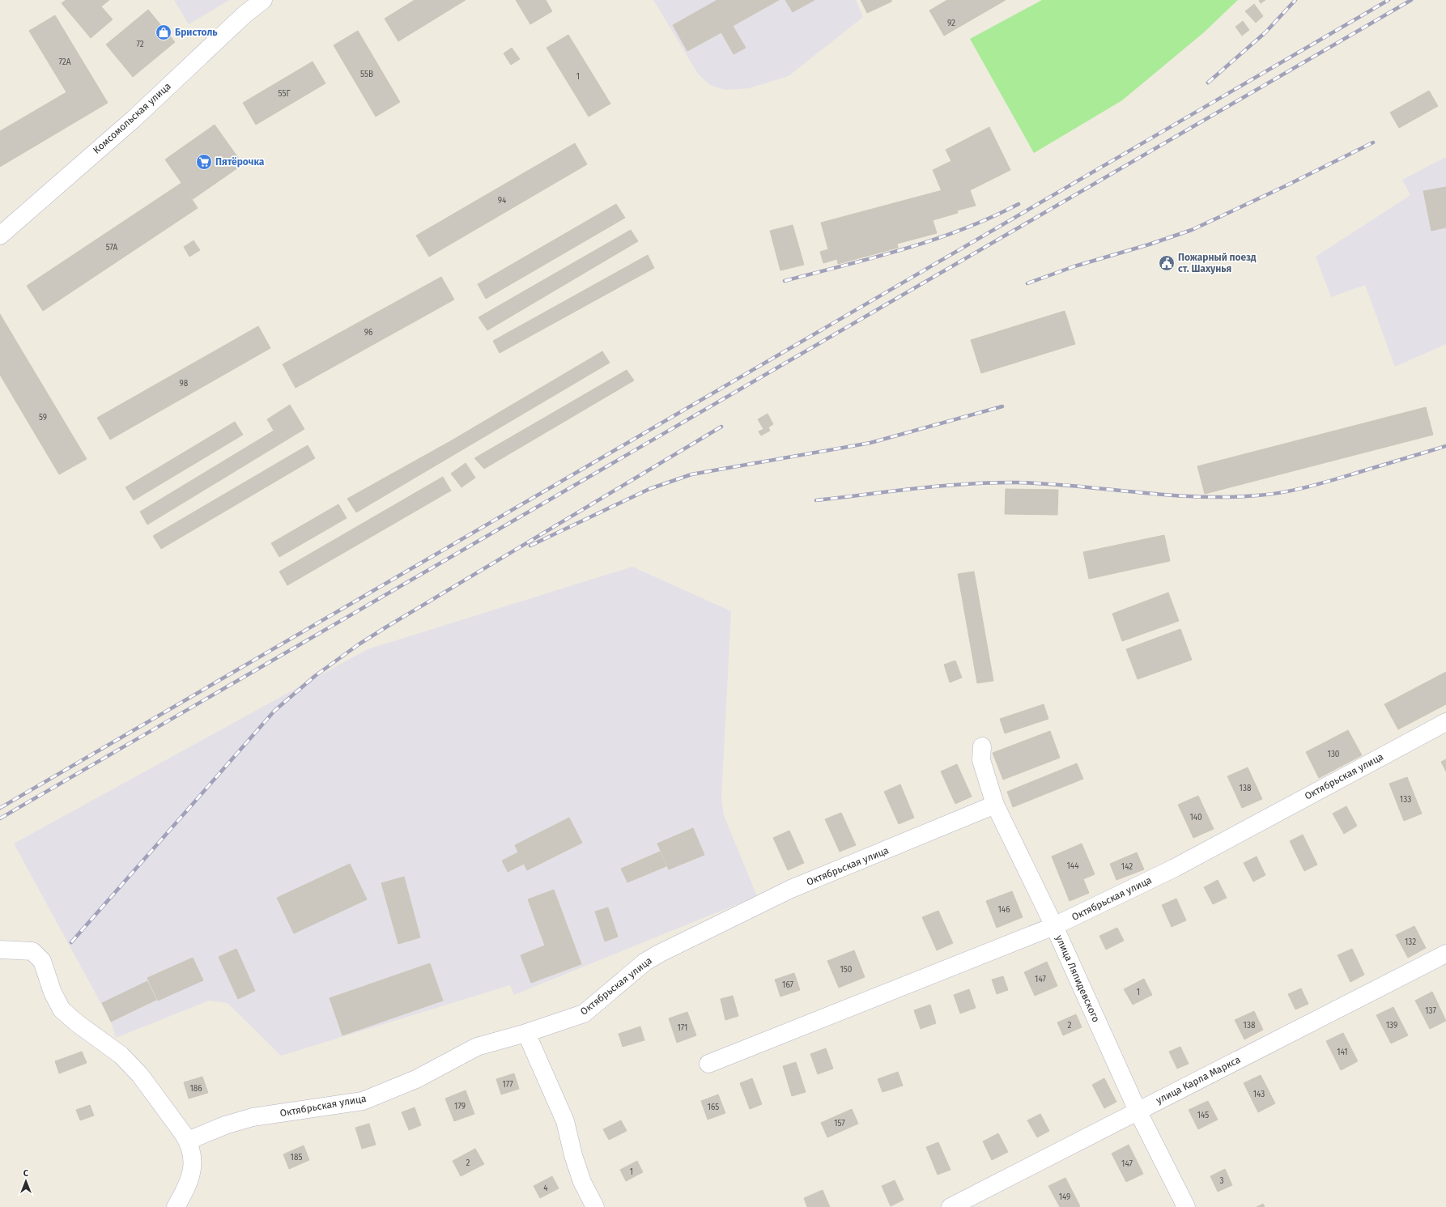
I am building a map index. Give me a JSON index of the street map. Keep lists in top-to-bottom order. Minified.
{"streets":{"street":["Комсомольская улица","Октябрьская улица","улица Ляпидевского","улица Карла Маркса"]},"crossings":[["Октябрьская улица","улица Ляпидевского"],["улица Ляпидевского","улица Карла Маркса"]],"places":{"shop":["Бристоль"],"supermarket":["Пятёрочка"],"public building":["Пожарный поезд ст. Шахунья"]},"house_numbers":["92","72","72А","55В","1","55Г","94","57А","96","98","59","130","138","133","140","144","142","146","132","150","147","167","1","137","2","138","139","171","141","177","186","143","179","165","145","157","185","2","147","1","3","4","149"],"north":"top"}
